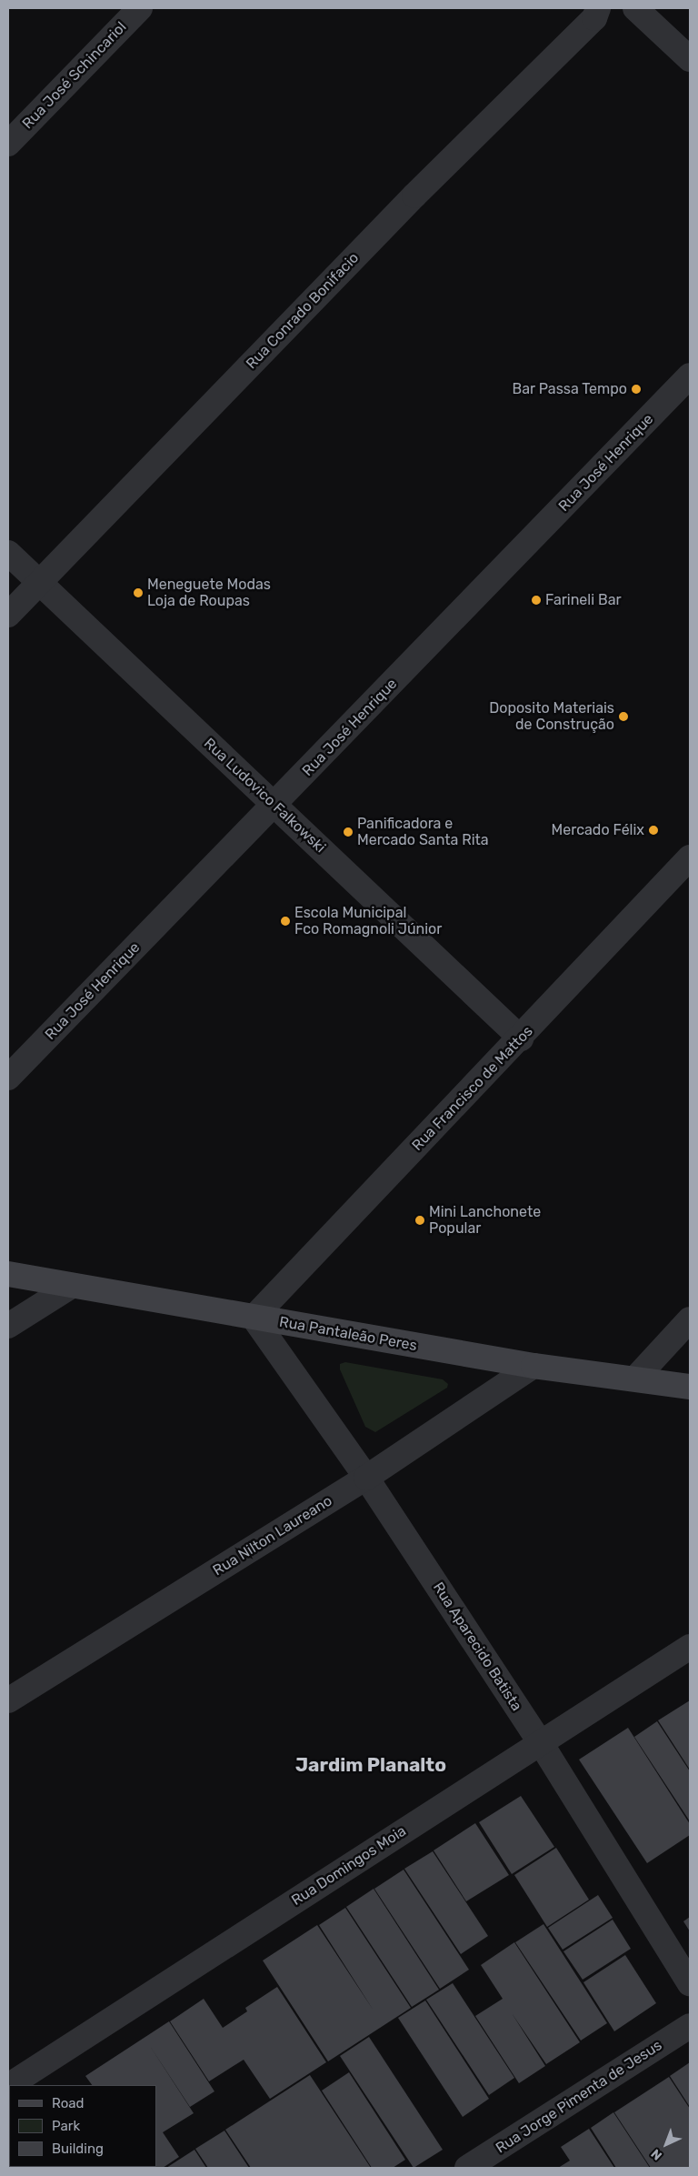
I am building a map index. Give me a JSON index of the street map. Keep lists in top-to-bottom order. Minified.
{"streets":{"street":["Rua José Schincariol","Rua Conrado Bonifacio","Rua José Henrique","Rua Ludovico Falkowski","Rua Francisco de Mattos","Rua Pantaleão Peres","Rua Nilton Laureano","Rua Aparecido Batista","Rua Domingos Moia","Rua Jorge Pimenta de Jesus"]},"crossings":[["Rua Conrado Bonifacio","Rua Ludovico Falkowski"],["Rua José Henrique","Rua Ludovico Falkowski"],["Rua Ludovico Falkowski","Rua Francisco de Mattos"],["Rua Francisco de Mattos","Rua Pantaleão Peres"],["Rua Francisco de Mattos","Rua Aparecido Batista"],["Rua Pantaleão Peres","Rua Nilton Laureano"],["Rua Pantaleão Peres","Rua Aparecido Batista"],["Rua Nilton Laureano","Rua Aparecido Batista"],["Rua Aparecido Batista","Rua Domingos Moia"]],"districts":["Jardim Planalto"],"places":["Bar Passa Tempo","Meneguete Modas Loja de Roupas","Farineli Bar","Doposito Materiais de Construção","Mercado Félix","Panificadora e Mercado Santa Rita","Escola Municipal Fco Romagnoli Júnior","Mini Lanchonete Popular"],"legend":["Road","Park","Building"],"north":"bottom left"}
